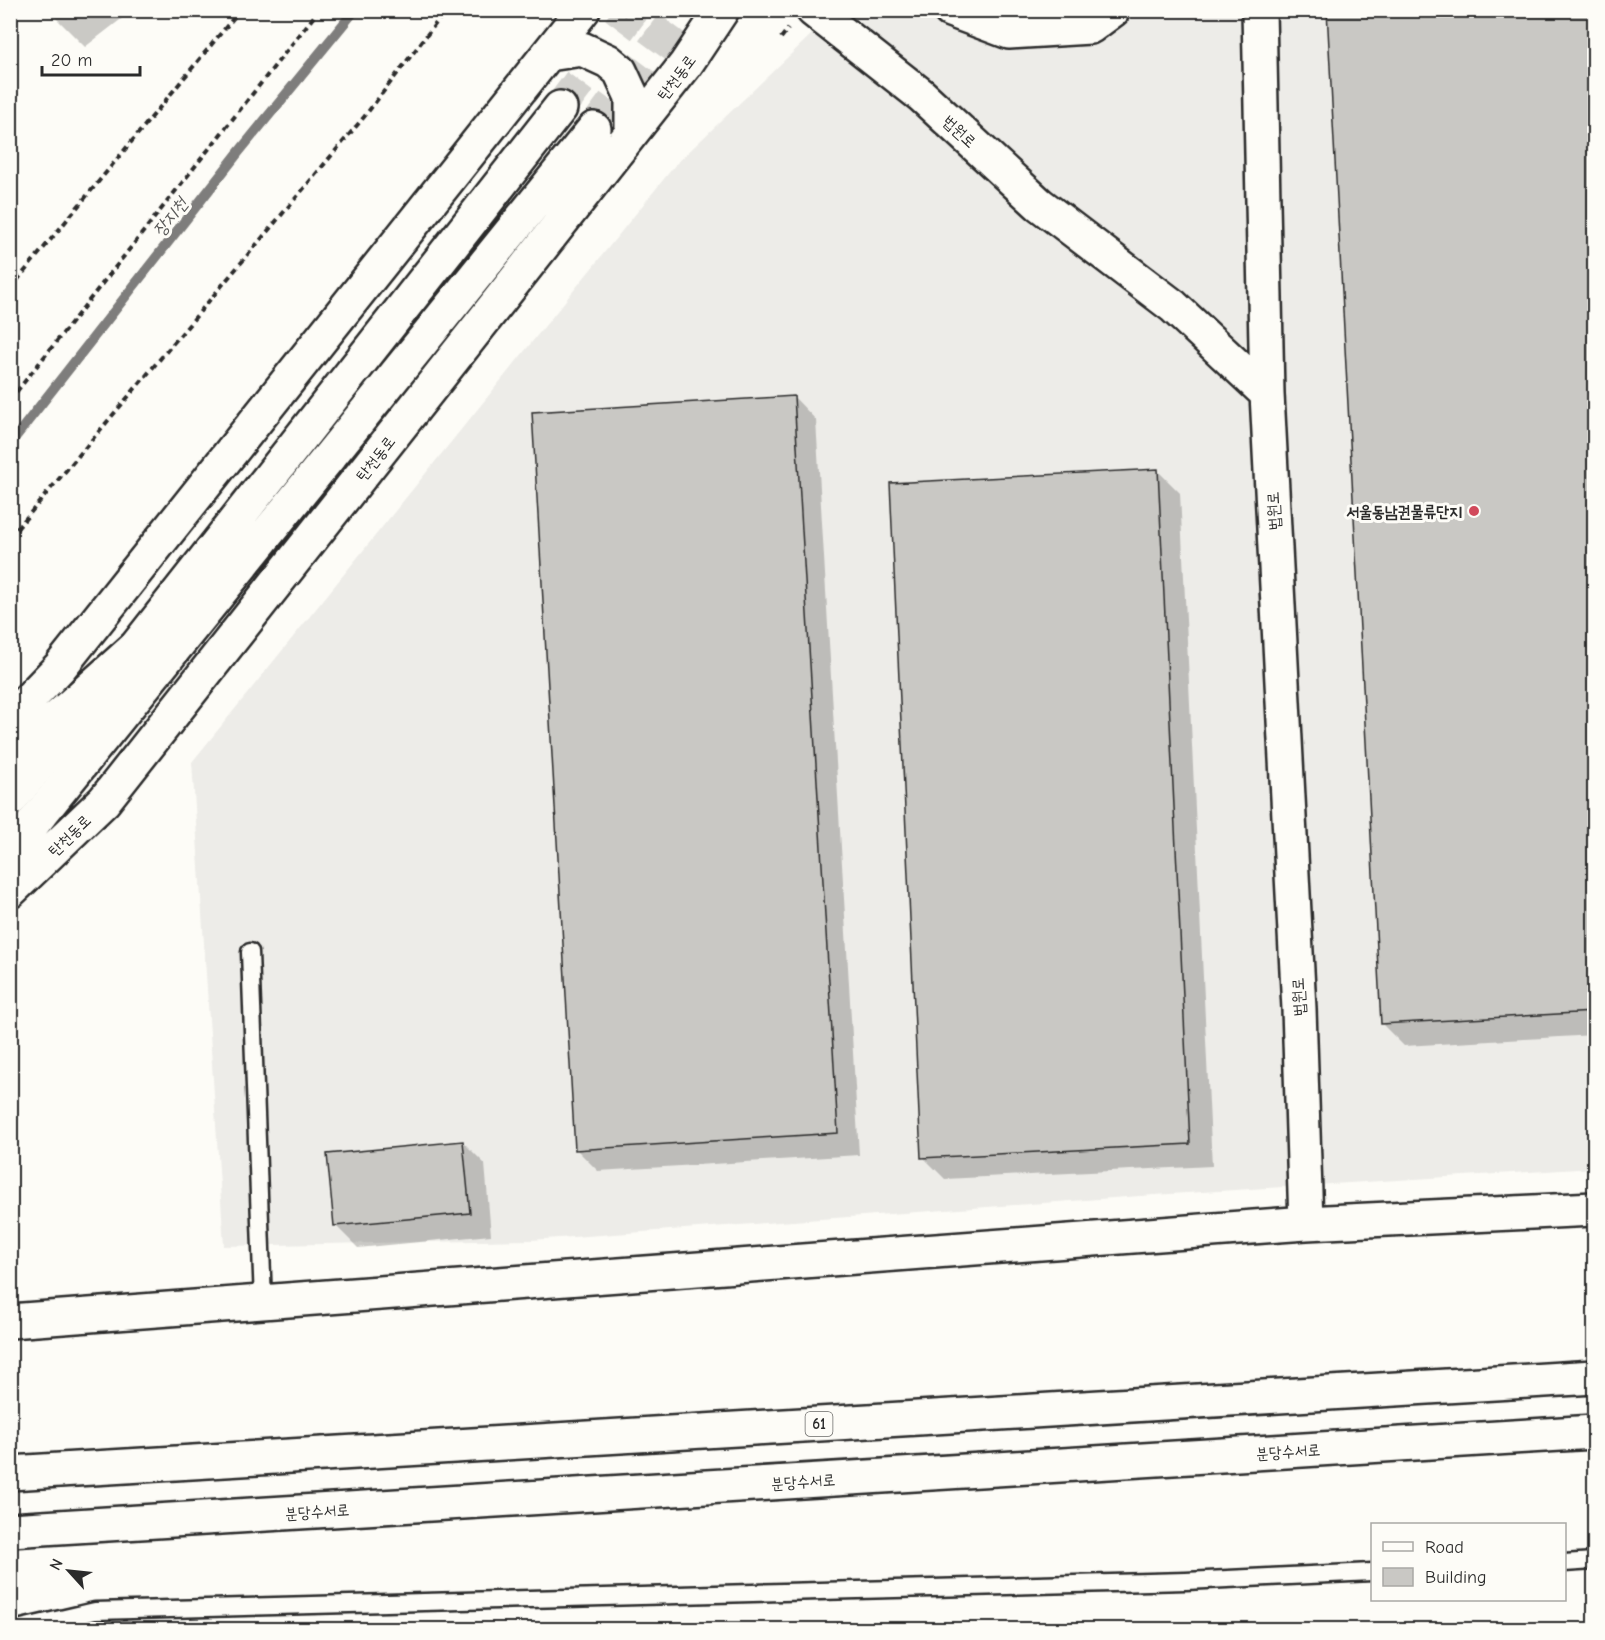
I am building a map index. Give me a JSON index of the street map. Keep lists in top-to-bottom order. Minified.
{"streets":{"main road":["탄천동로","법원로","61","분당수서로"]},"water":["장지천"],"places":["서울동남권물류단지"],"legend":["Road","Building"],"scale_bar":"20 m","north":"top left"}
